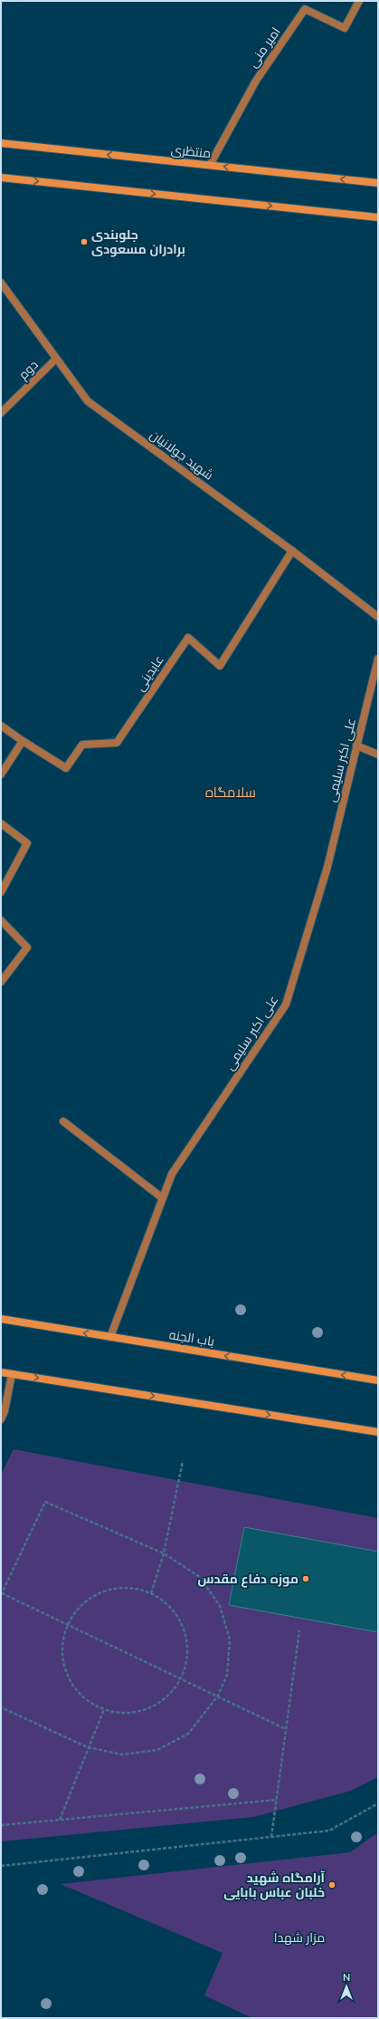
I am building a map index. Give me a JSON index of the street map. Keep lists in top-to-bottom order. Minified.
{"streets":{"street":["امیر منی","منتظری","دوم","شهید جولانیان","عابدینی","علی اکبر سلیمی","باب الجنه"]},"crossings":[["امیر منی","منتظری"],["دوم","شهید جولانیان"],["شهید جولانیان","عابدینی"],["علی اکبر سلیمی","باب الجنه"]],"districts":["سلامگاه"],"parks":["مزار شهدا"],"places":["جلوبندی برادران مسعودی","موزه دفاع مقدس","آرامگاه شهید خلبان عباس بابایی"],"north":"top"}
